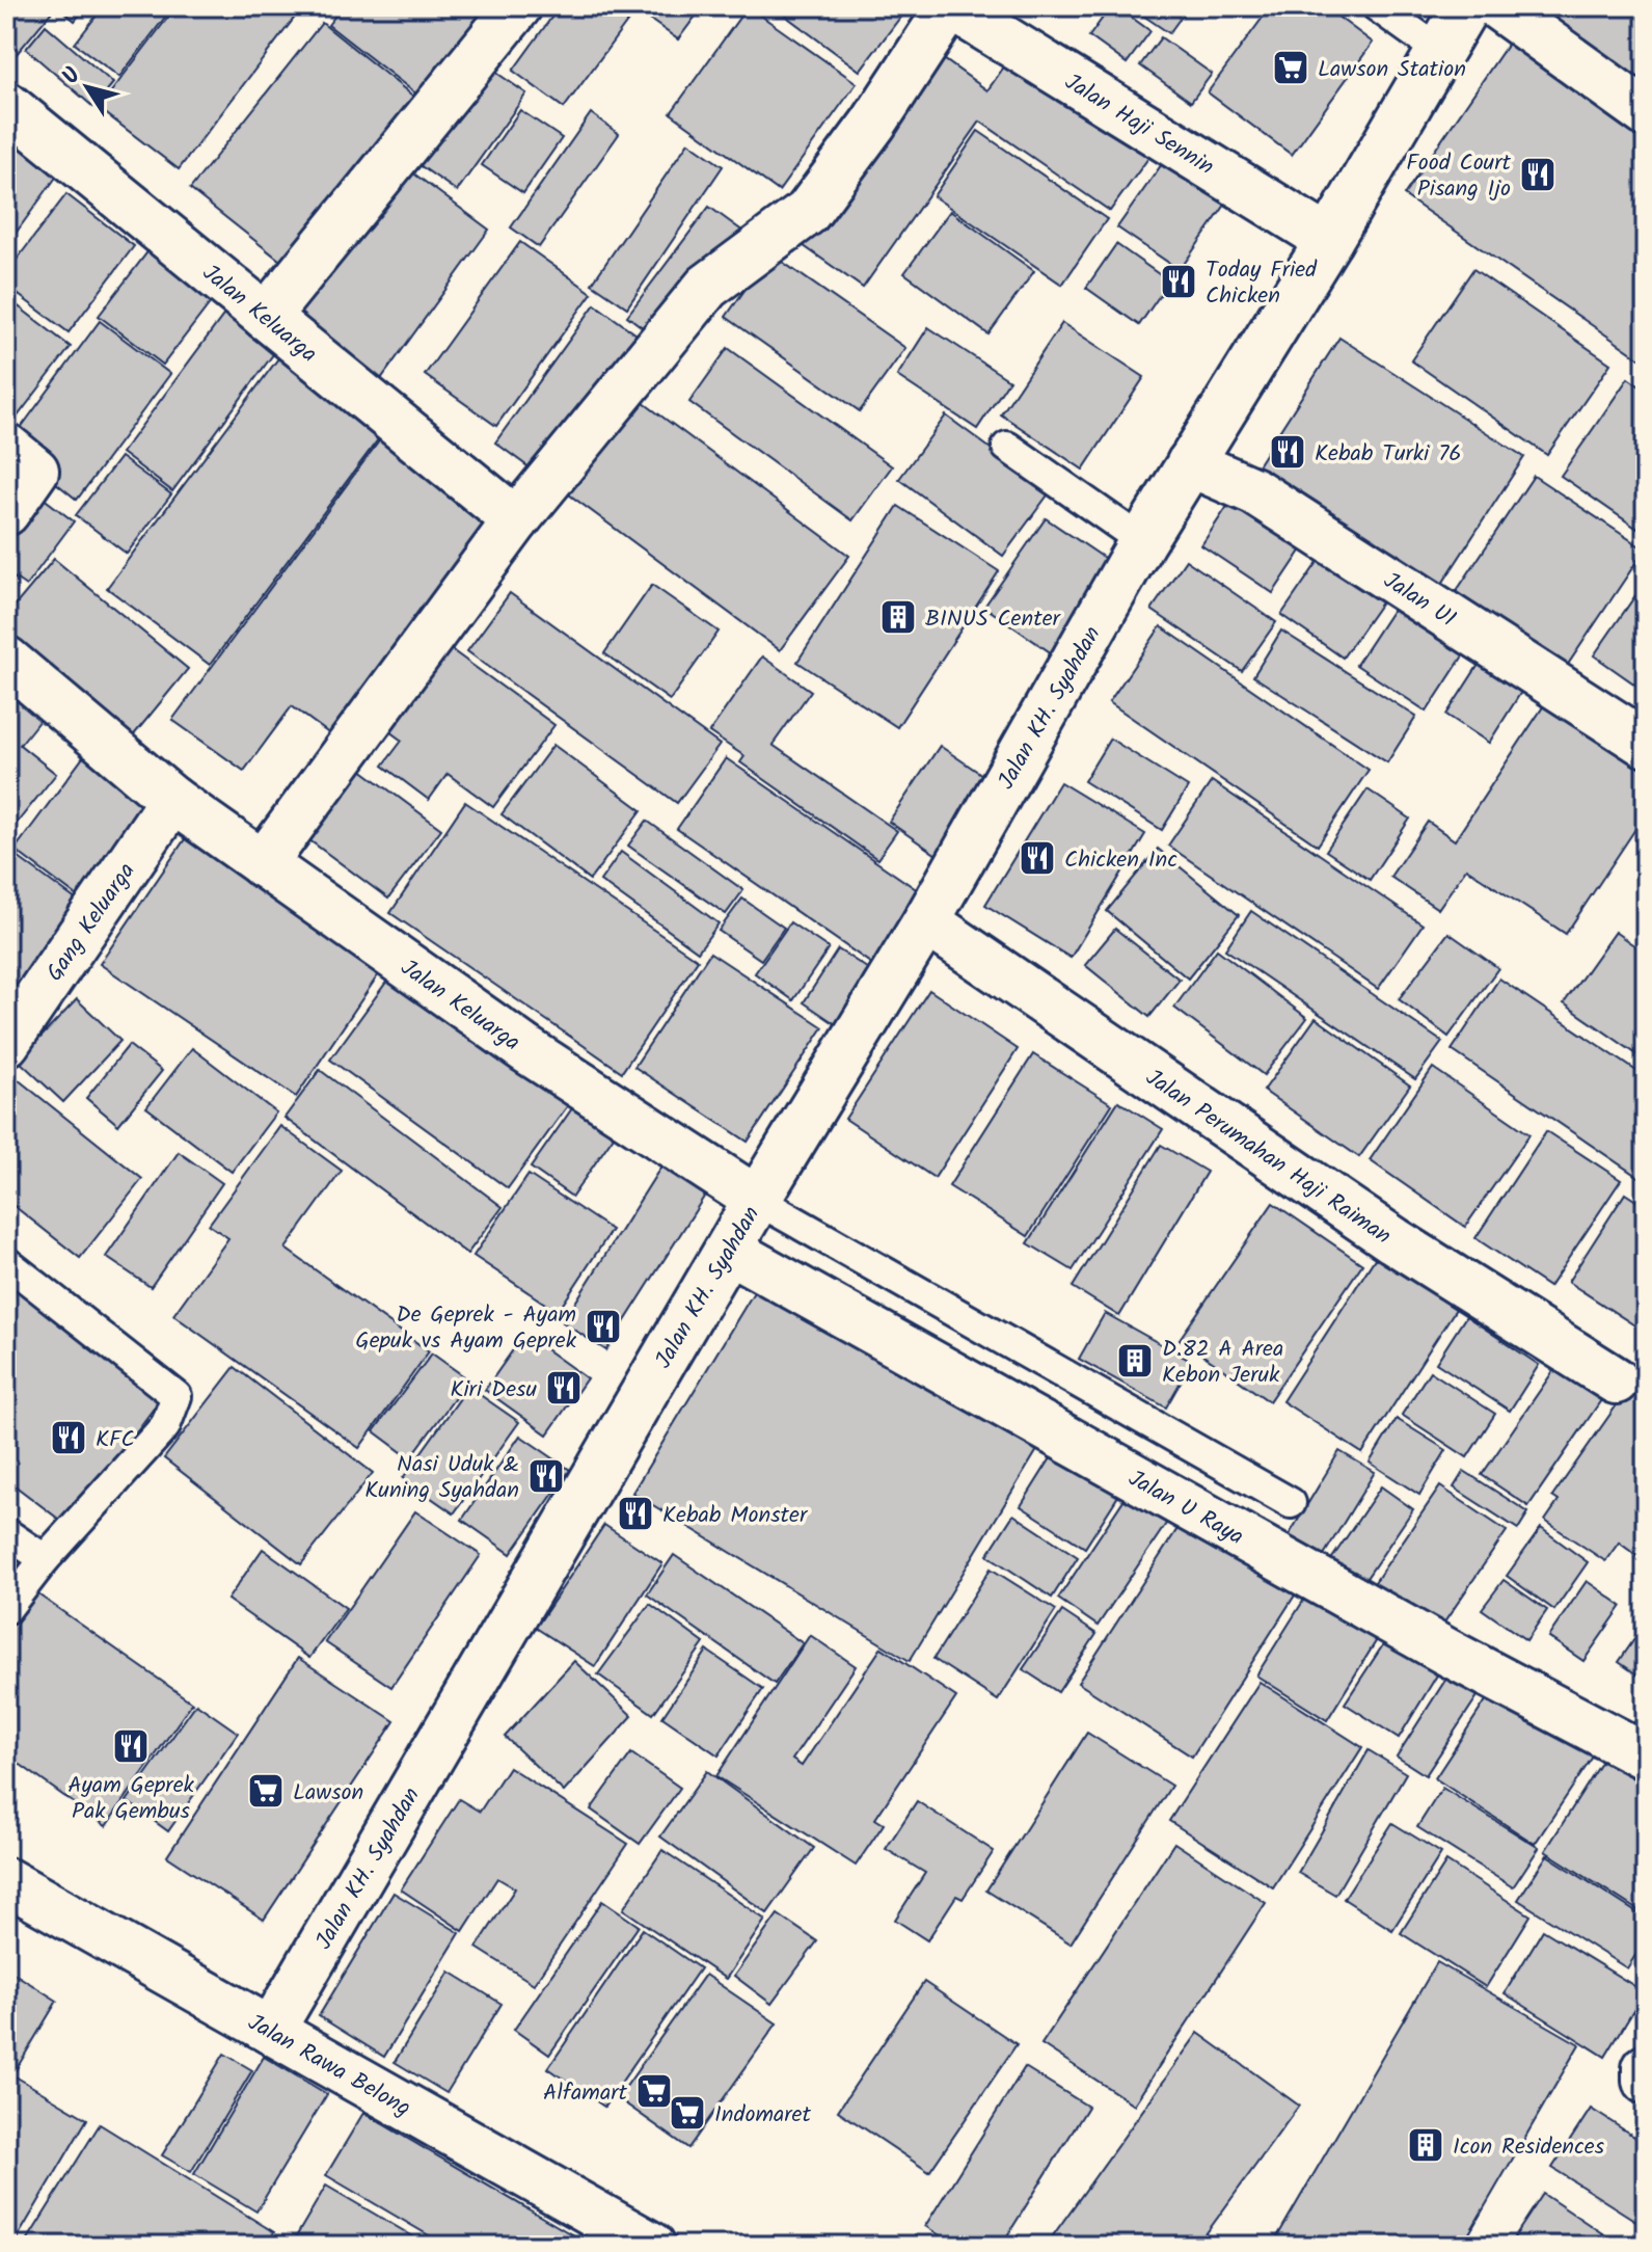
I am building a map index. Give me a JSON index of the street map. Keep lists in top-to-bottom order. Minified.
{"streets":{"street":["Jalan Haji Sennin","Jalan Keluarga","Jalan U1","Jalan KH. Syahdan","Gang Keluarga","Jalan Perumahan Haji Raiman","Jalan U Raya","Jalan Rawa Belong"]},"crossings":[["Jalan Haji Sennin","Jalan KH. Syahdan"],["Jalan Keluarga","Jalan KH. Syahdan"],["Jalan Keluarga","Gang Keluarga"],["Jalan U1","Jalan KH. Syahdan"],["Jalan KH. Syahdan","Jalan Perumahan Haji Raiman"],["Jalan KH. Syahdan","Jalan U Raya"],["Jalan KH. Syahdan","Jalan Rawa Belong"]],"places":{"supermarket":["Lawson Station","Lawson","Alfamart","Indomaret"],"restaurant":["Food Court Pisang Ijo","Today Fried Chicken","Kebab Turki 76","Chicken Inc","De Geprek - Ayam Gepuk vs Ayam Geprek","Kiri Desu","KFC","Nasi Uduk & Kuning Syahdan","Kebab Monster","Ayam Geprek Pak Gembus"],"building":["BINUS Center","D.82 A Area Kebon Jeruk","Icon Residences"]},"north":"top left"}
